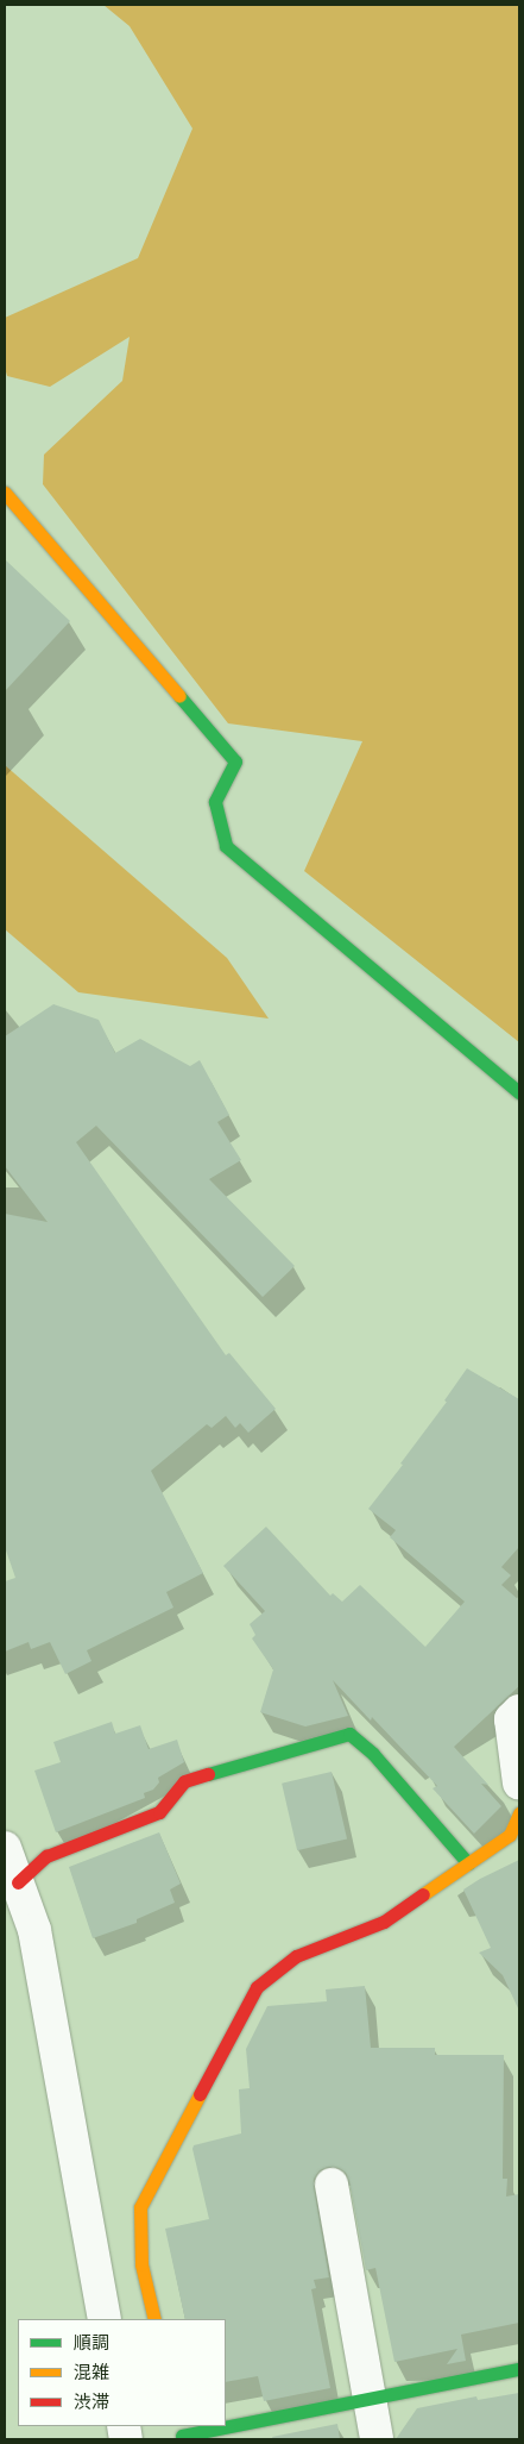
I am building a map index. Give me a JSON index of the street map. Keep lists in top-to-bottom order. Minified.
{"legend":["順調","混雑","渋滞"]}
